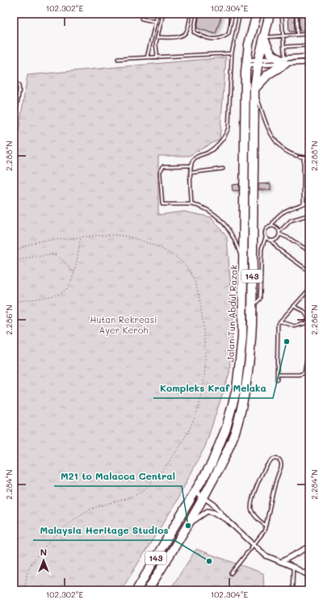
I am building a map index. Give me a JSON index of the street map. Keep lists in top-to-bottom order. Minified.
{"streets":{"highway":["143","Jalan Tun Abdul Razak"]},"parks":["Hutan Rekreasi Ayer Keroh"],"places":["Kompleks Kraf Melaka","M21 to Malacca Central","Malaysia Heritage Studios"],"north":"top","coordinates":["102.302°E","102.304°E","2.288°N","2.286°N","2.284°N"]}
